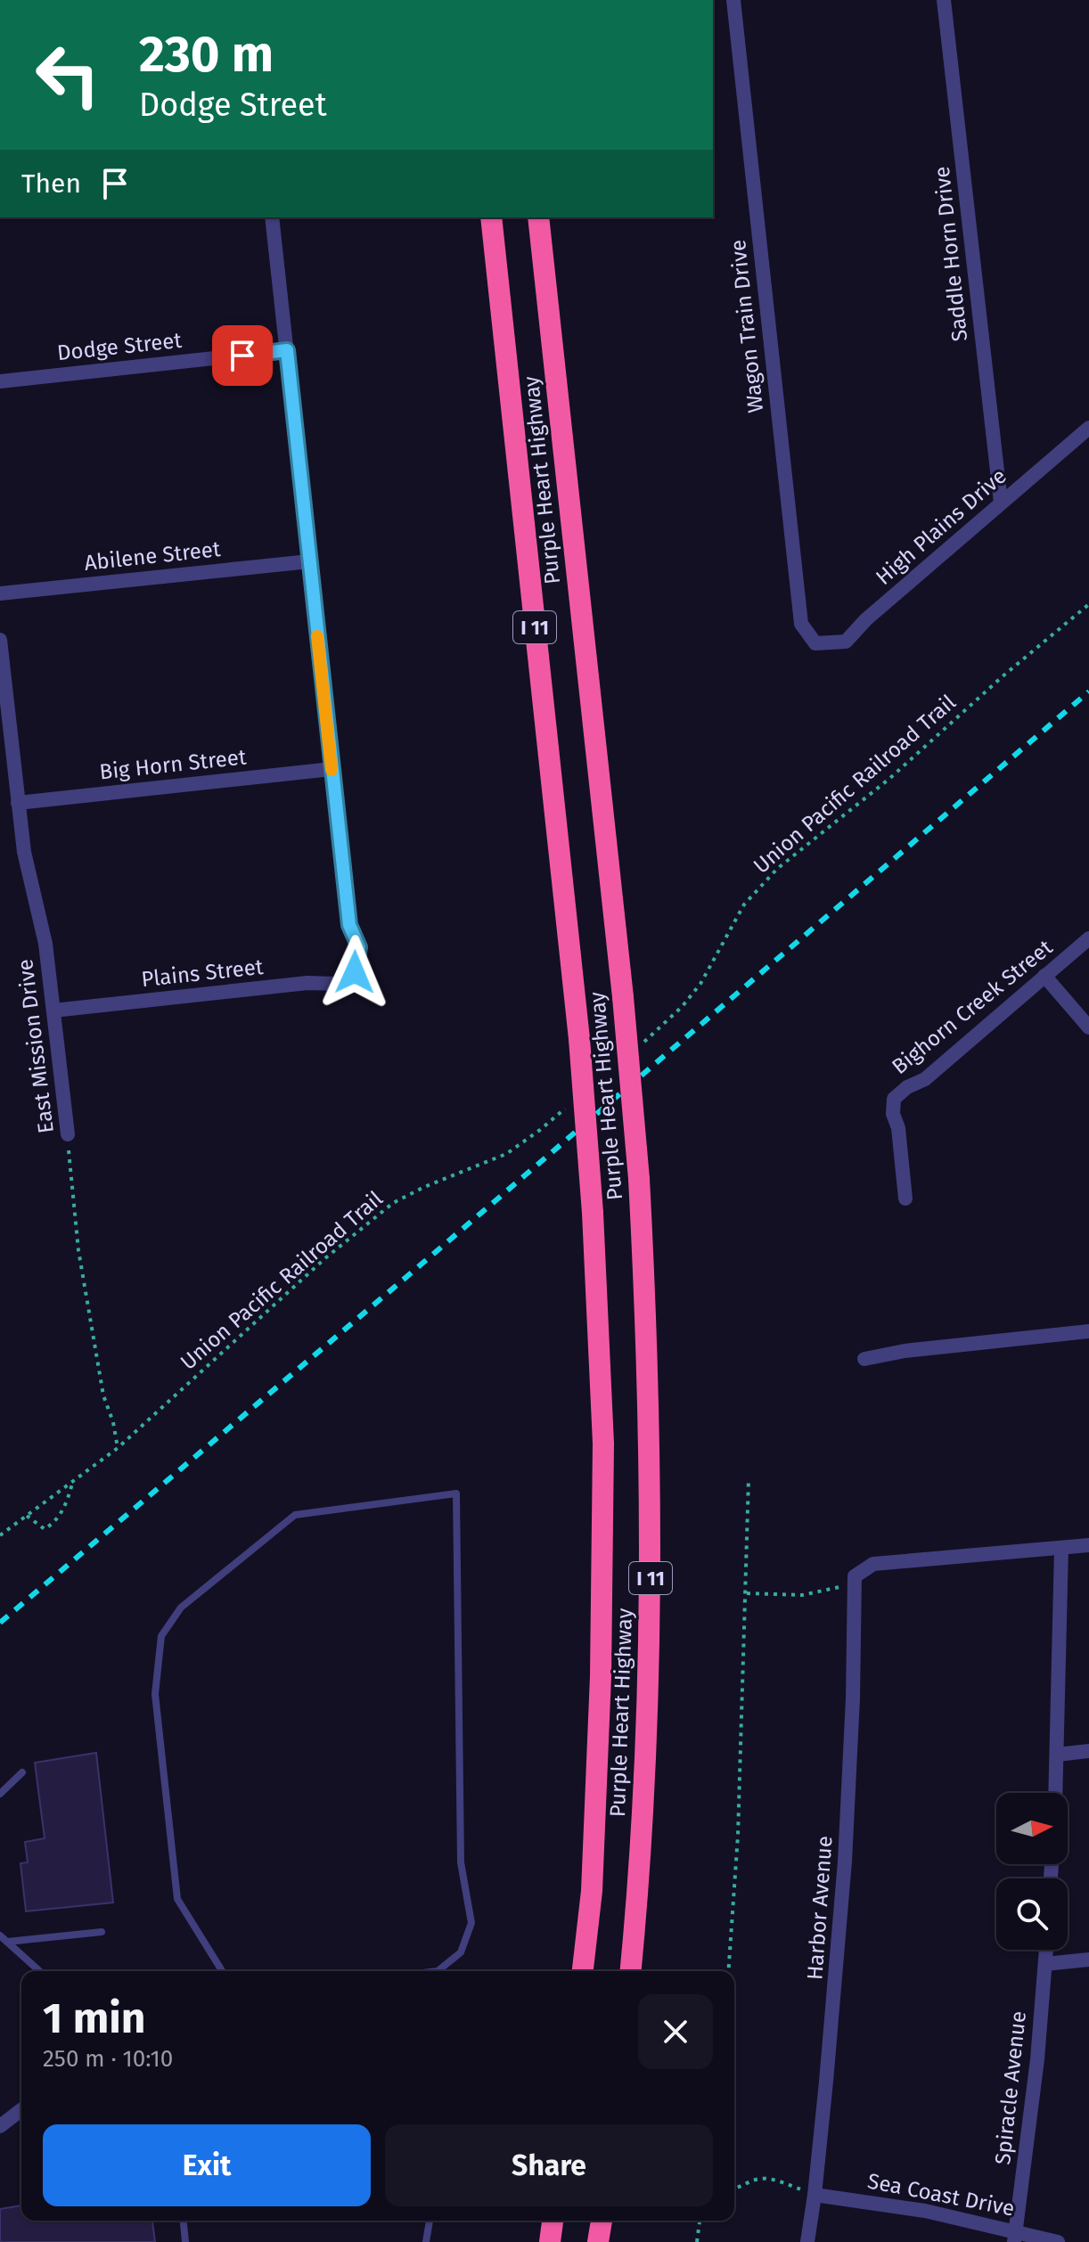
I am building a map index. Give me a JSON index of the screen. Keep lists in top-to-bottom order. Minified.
{"streets":{"highway":["Purple Heart Highway","I 11"],"street":["Saddle Horn Drive","Wagon Train Drive","Dodge Street","High Plains Drive","Abilene Street","Big Horn Street","Plains Street","Bighorn Creek Street","East Mission Drive","Harbor Avenue","Spiracle Avenue","Sea Coast Drive"],"path":["Union Pacific Railroad Trail"]},"crossings":[["Saddle Horn Drive","High Plains Drive"],["Wagon Train Drive","High Plains Drive"],["Big Horn Street","Plains Street"],["Big Horn Street","East Mission Drive"],["Union Pacific Railroad Trail","East Mission Drive"],["Plains Street","East Mission Drive"],["Harbor Avenue","Sea Coast Drive"],["Spiracle Avenue","Sea Coast Drive"]],"north":"right","page":{"turn":["230 m","Dodge Street"],"then":"Then","heading":["1 min","250 m · 10:10"],"buttons":["Exit","Share"]}}
